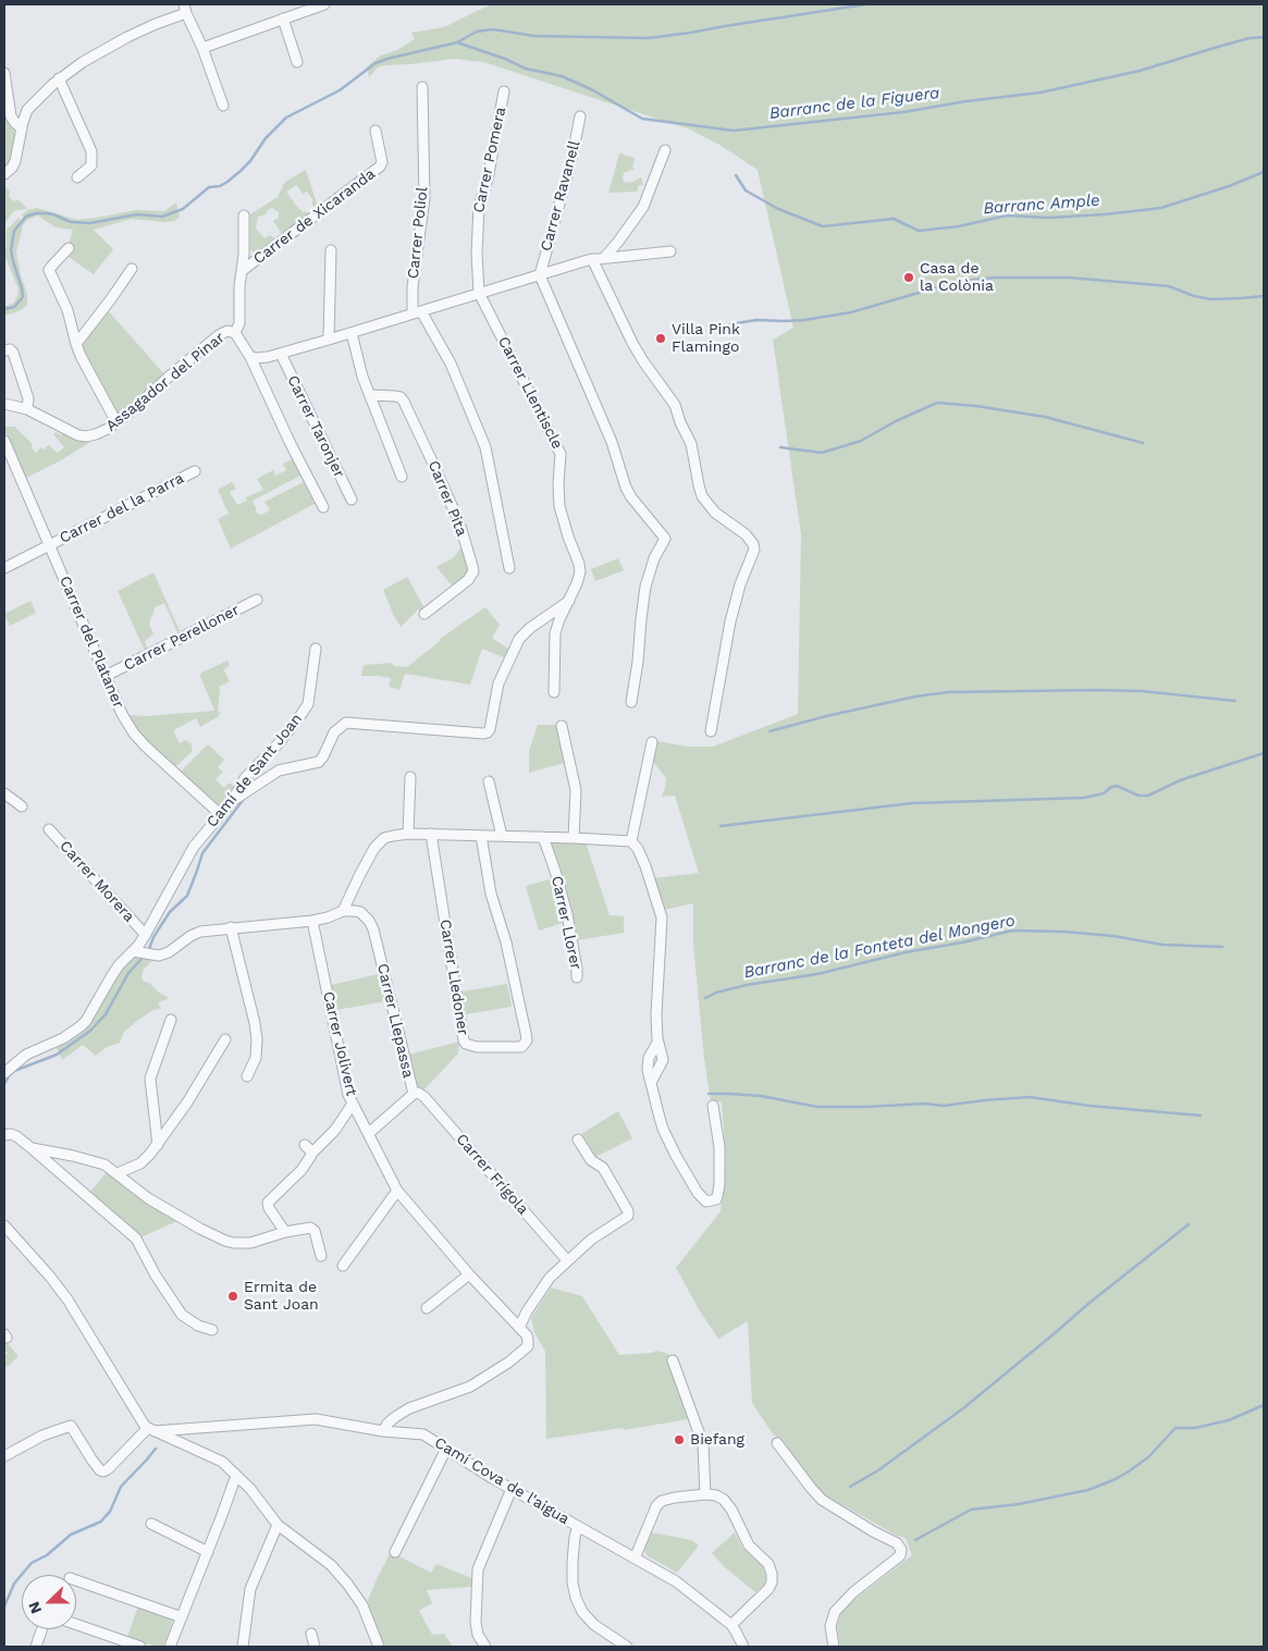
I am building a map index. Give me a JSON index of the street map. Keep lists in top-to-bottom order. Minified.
{"streets":{"street":["Carrer Pomera","Carrer Ravanell","Carrer de Xicaranda","Carrer Poliol","Assagador del Pinar","Carrer Llentiscle","Carrer Taronjer","Carrer Pita","Carrer del la Parra","Carrer Perelloner","Carrer del Plataner","Camí de Sant Joan","Carrer Morera","Carrer Llorer","Carrer Lledoner","Carrer Llepassa","Carrer Jolivert","Carrer Frígola","Camí Cova de l'aigua"]},"crossings":[["Carrer Pomera","Carrer Llentiscle"],["Carrer de Xicaranda","Assagador del Pinar"],["Carrer del la Parra","Carrer del Plataner"],["Carrer Perelloner","Carrer del Plataner"],["Carrer del Plataner","Camí de Sant Joan"],["Camí de Sant Joan","Carrer Morera"],["Carrer Llepassa","Carrer Jolivert"],["Carrer Llepassa","Carrer Frígola"]],"water":["Barranc de la Figuera","Barranc Ample","Barranc de la Fonteta del Mongero"],"places":["Casa de la Colònia","Villa Pink Flamingo","Ermita de Sant Joan","Biefang"],"north":"left"}
